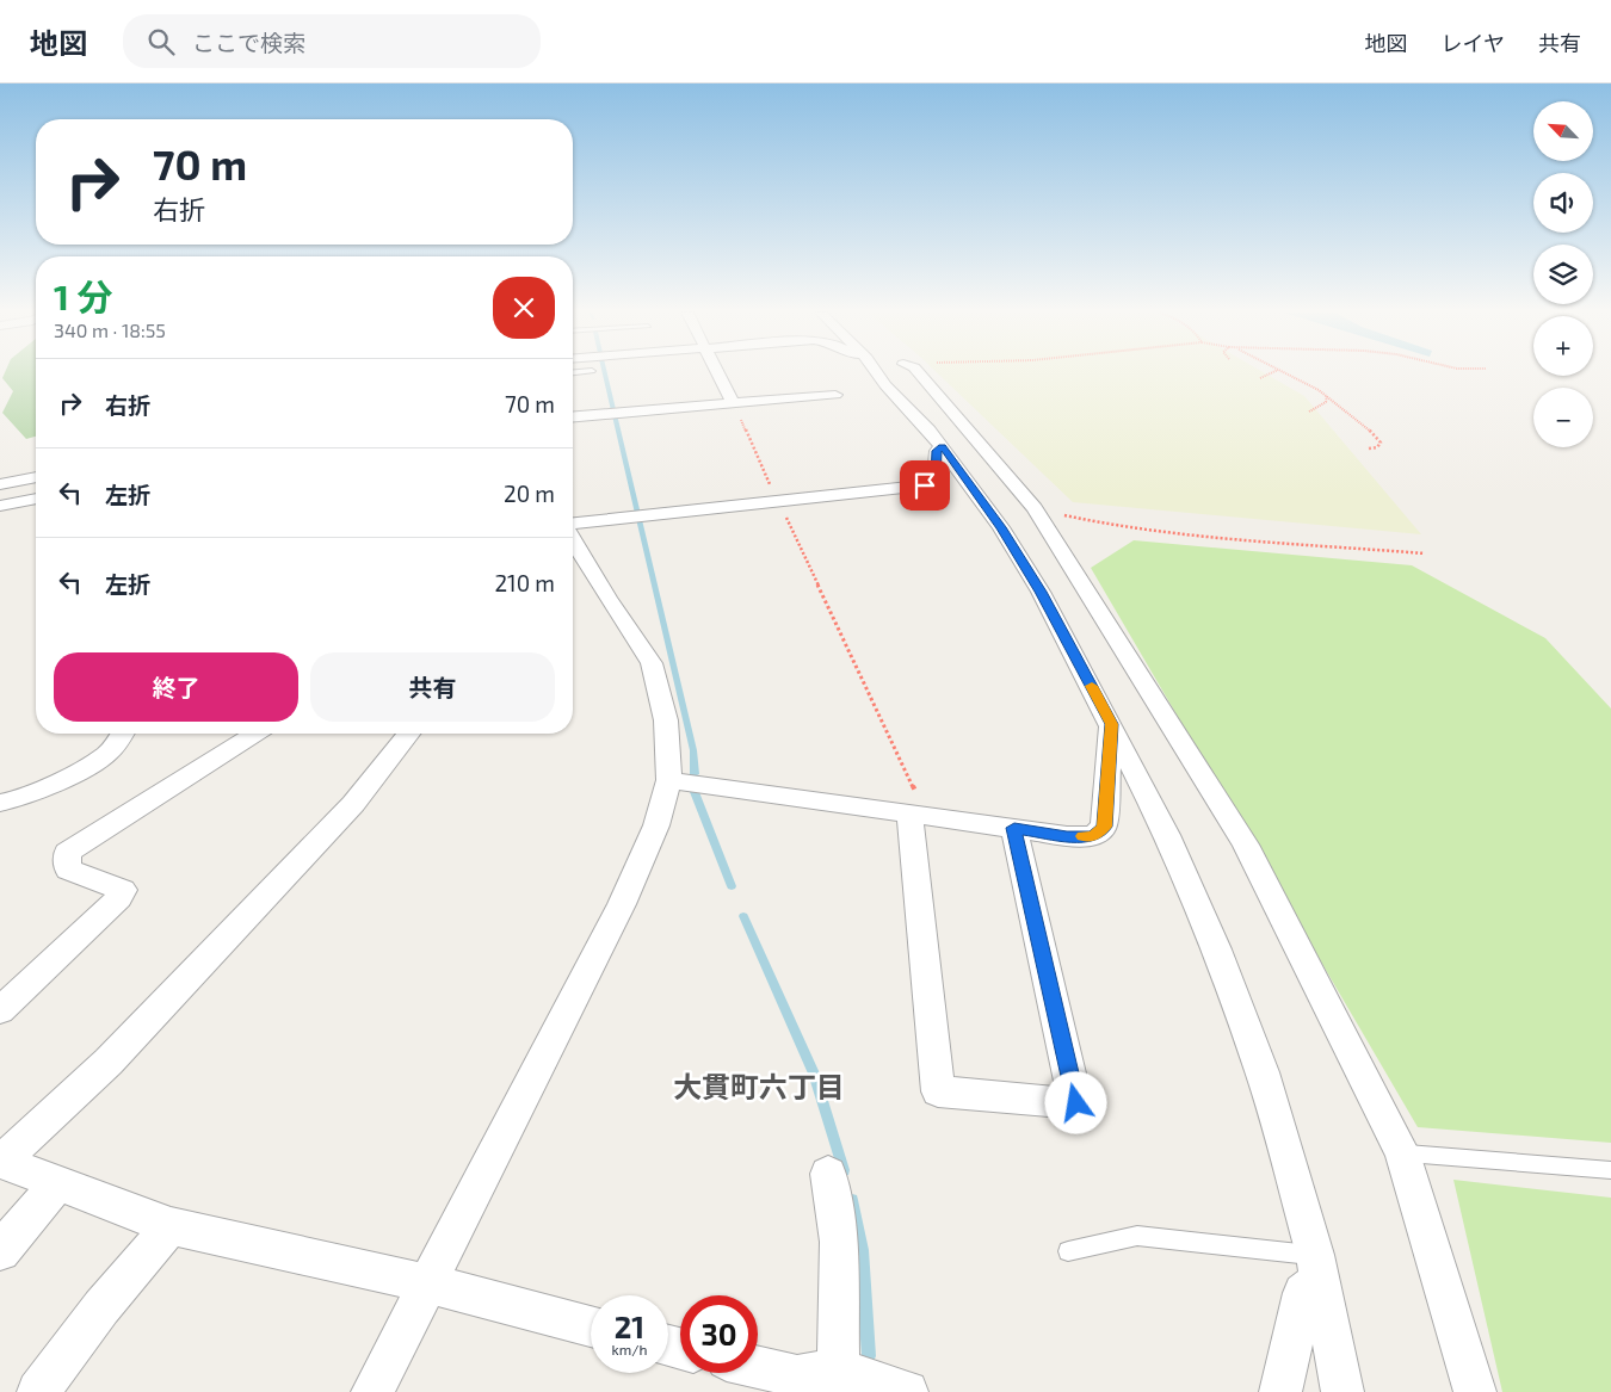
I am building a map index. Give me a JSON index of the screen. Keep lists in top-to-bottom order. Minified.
{"districts":["大貫町六丁目"],"north":"top left","page":{"header":"地図","search":"ここで検索","nav":["地図","レイヤ","共有"],"map_buttons":["+","−"],"turn":["70 m","右折"],"heading":["1 分","340 m · 18:55"],"list":[{"name":"右折","value":"70 m"},{"name":"左折","value":"20 m"},{"name":"左折","value":"210 m"}],"buttons":["終了","共有"],"speed":"21 km/h","limit":"30"}}
